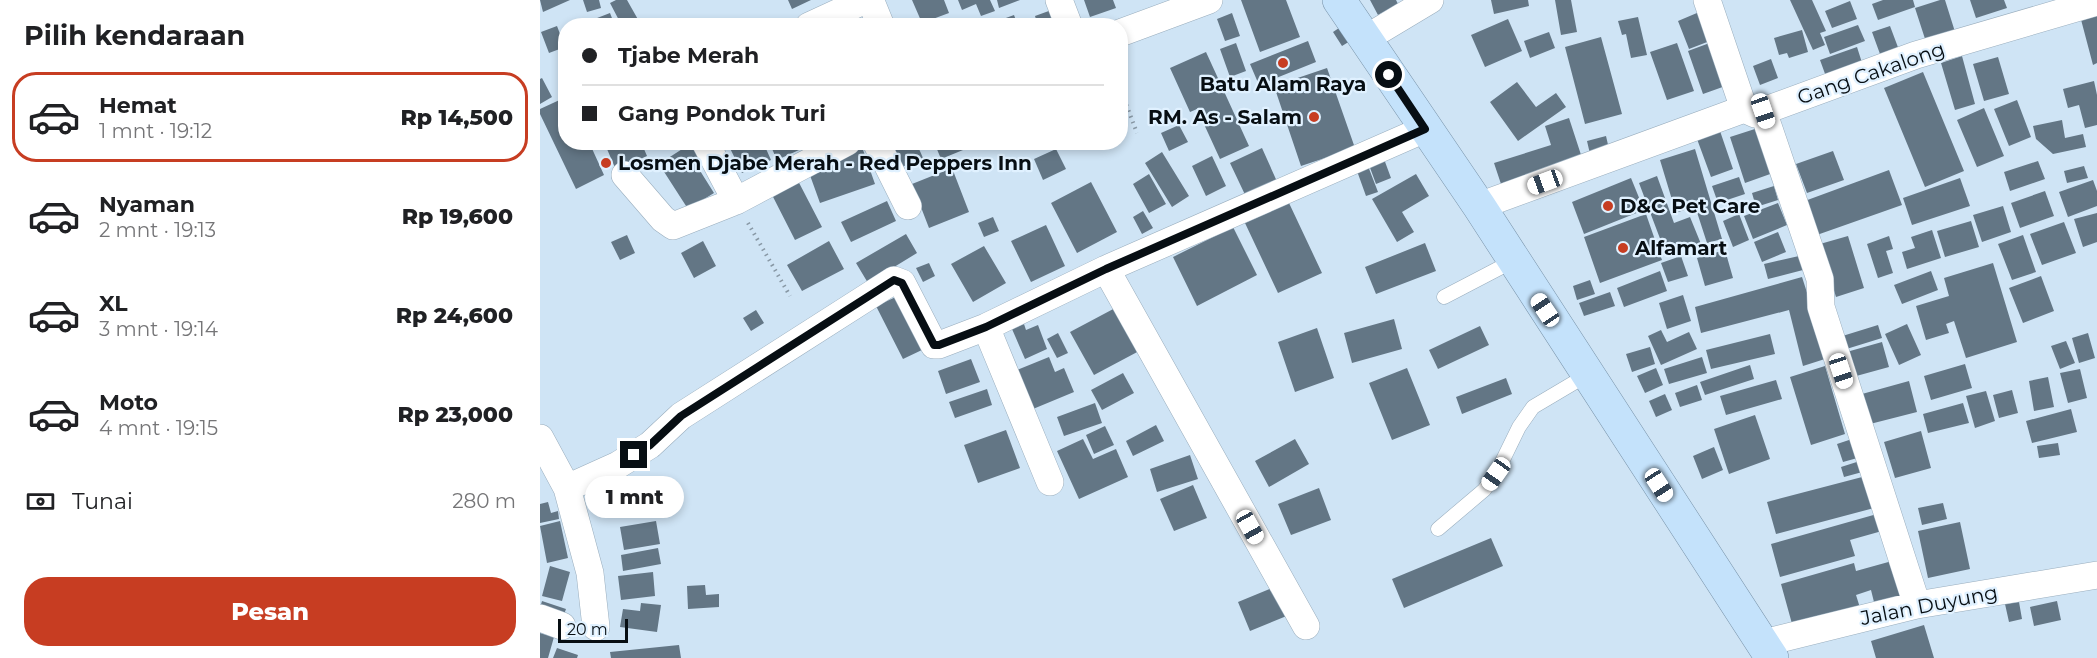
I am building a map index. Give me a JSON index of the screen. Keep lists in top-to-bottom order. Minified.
{"streets":{"street":["Gang Cakalong","Jalan Duyung"]},"places":["Batu Alam Raya","RM. As - Salam","Losmen Djabe Merah - Red Peppers Inn","D&C Pet Care","Alfamart"],"scale_bar":"20 m","page":{"heading":"Pilih kendaraan","banner":["Tjabe Merah","Gang Pondok Turi"],"list":[{"name":"Hemat","note":"1 mnt · 19:12","value":"Rp 14,500"},{"name":"Nyaman","note":"2 mnt · 19:13","value":"Rp 19,600"},{"name":"XL","note":"3 mnt · 19:14","value":"Rp 24,600"},{"name":"Moto","note":"4 mnt · 19:15","value":"Rp 23,000"}],"pay":["Tunai","280 m"],"bubble":"1 mnt","buttons":"Pesan","scale":"20 m"}}
